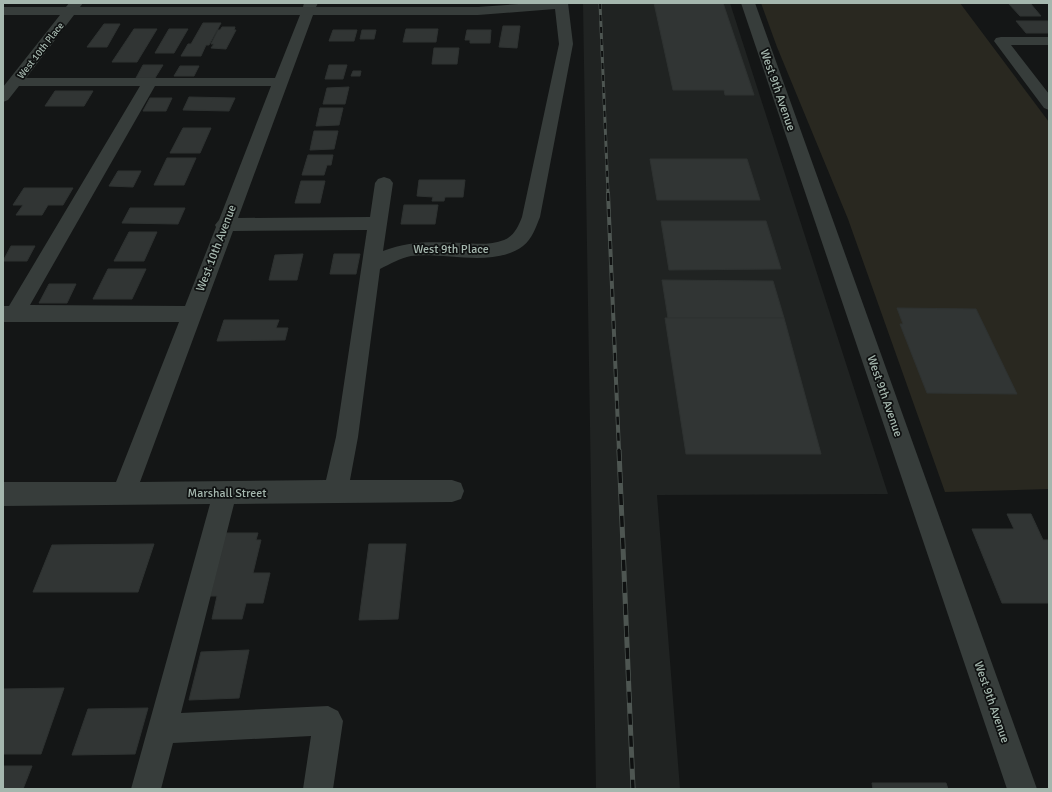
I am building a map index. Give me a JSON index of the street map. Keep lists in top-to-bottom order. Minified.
{"streets":{"street":["West 10th Place","West 9th Avenue","West 10th Avenue","West 9th Place","Marshall Street"]},"crossings":[["West 10th Avenue","Marshall Street"]]}
